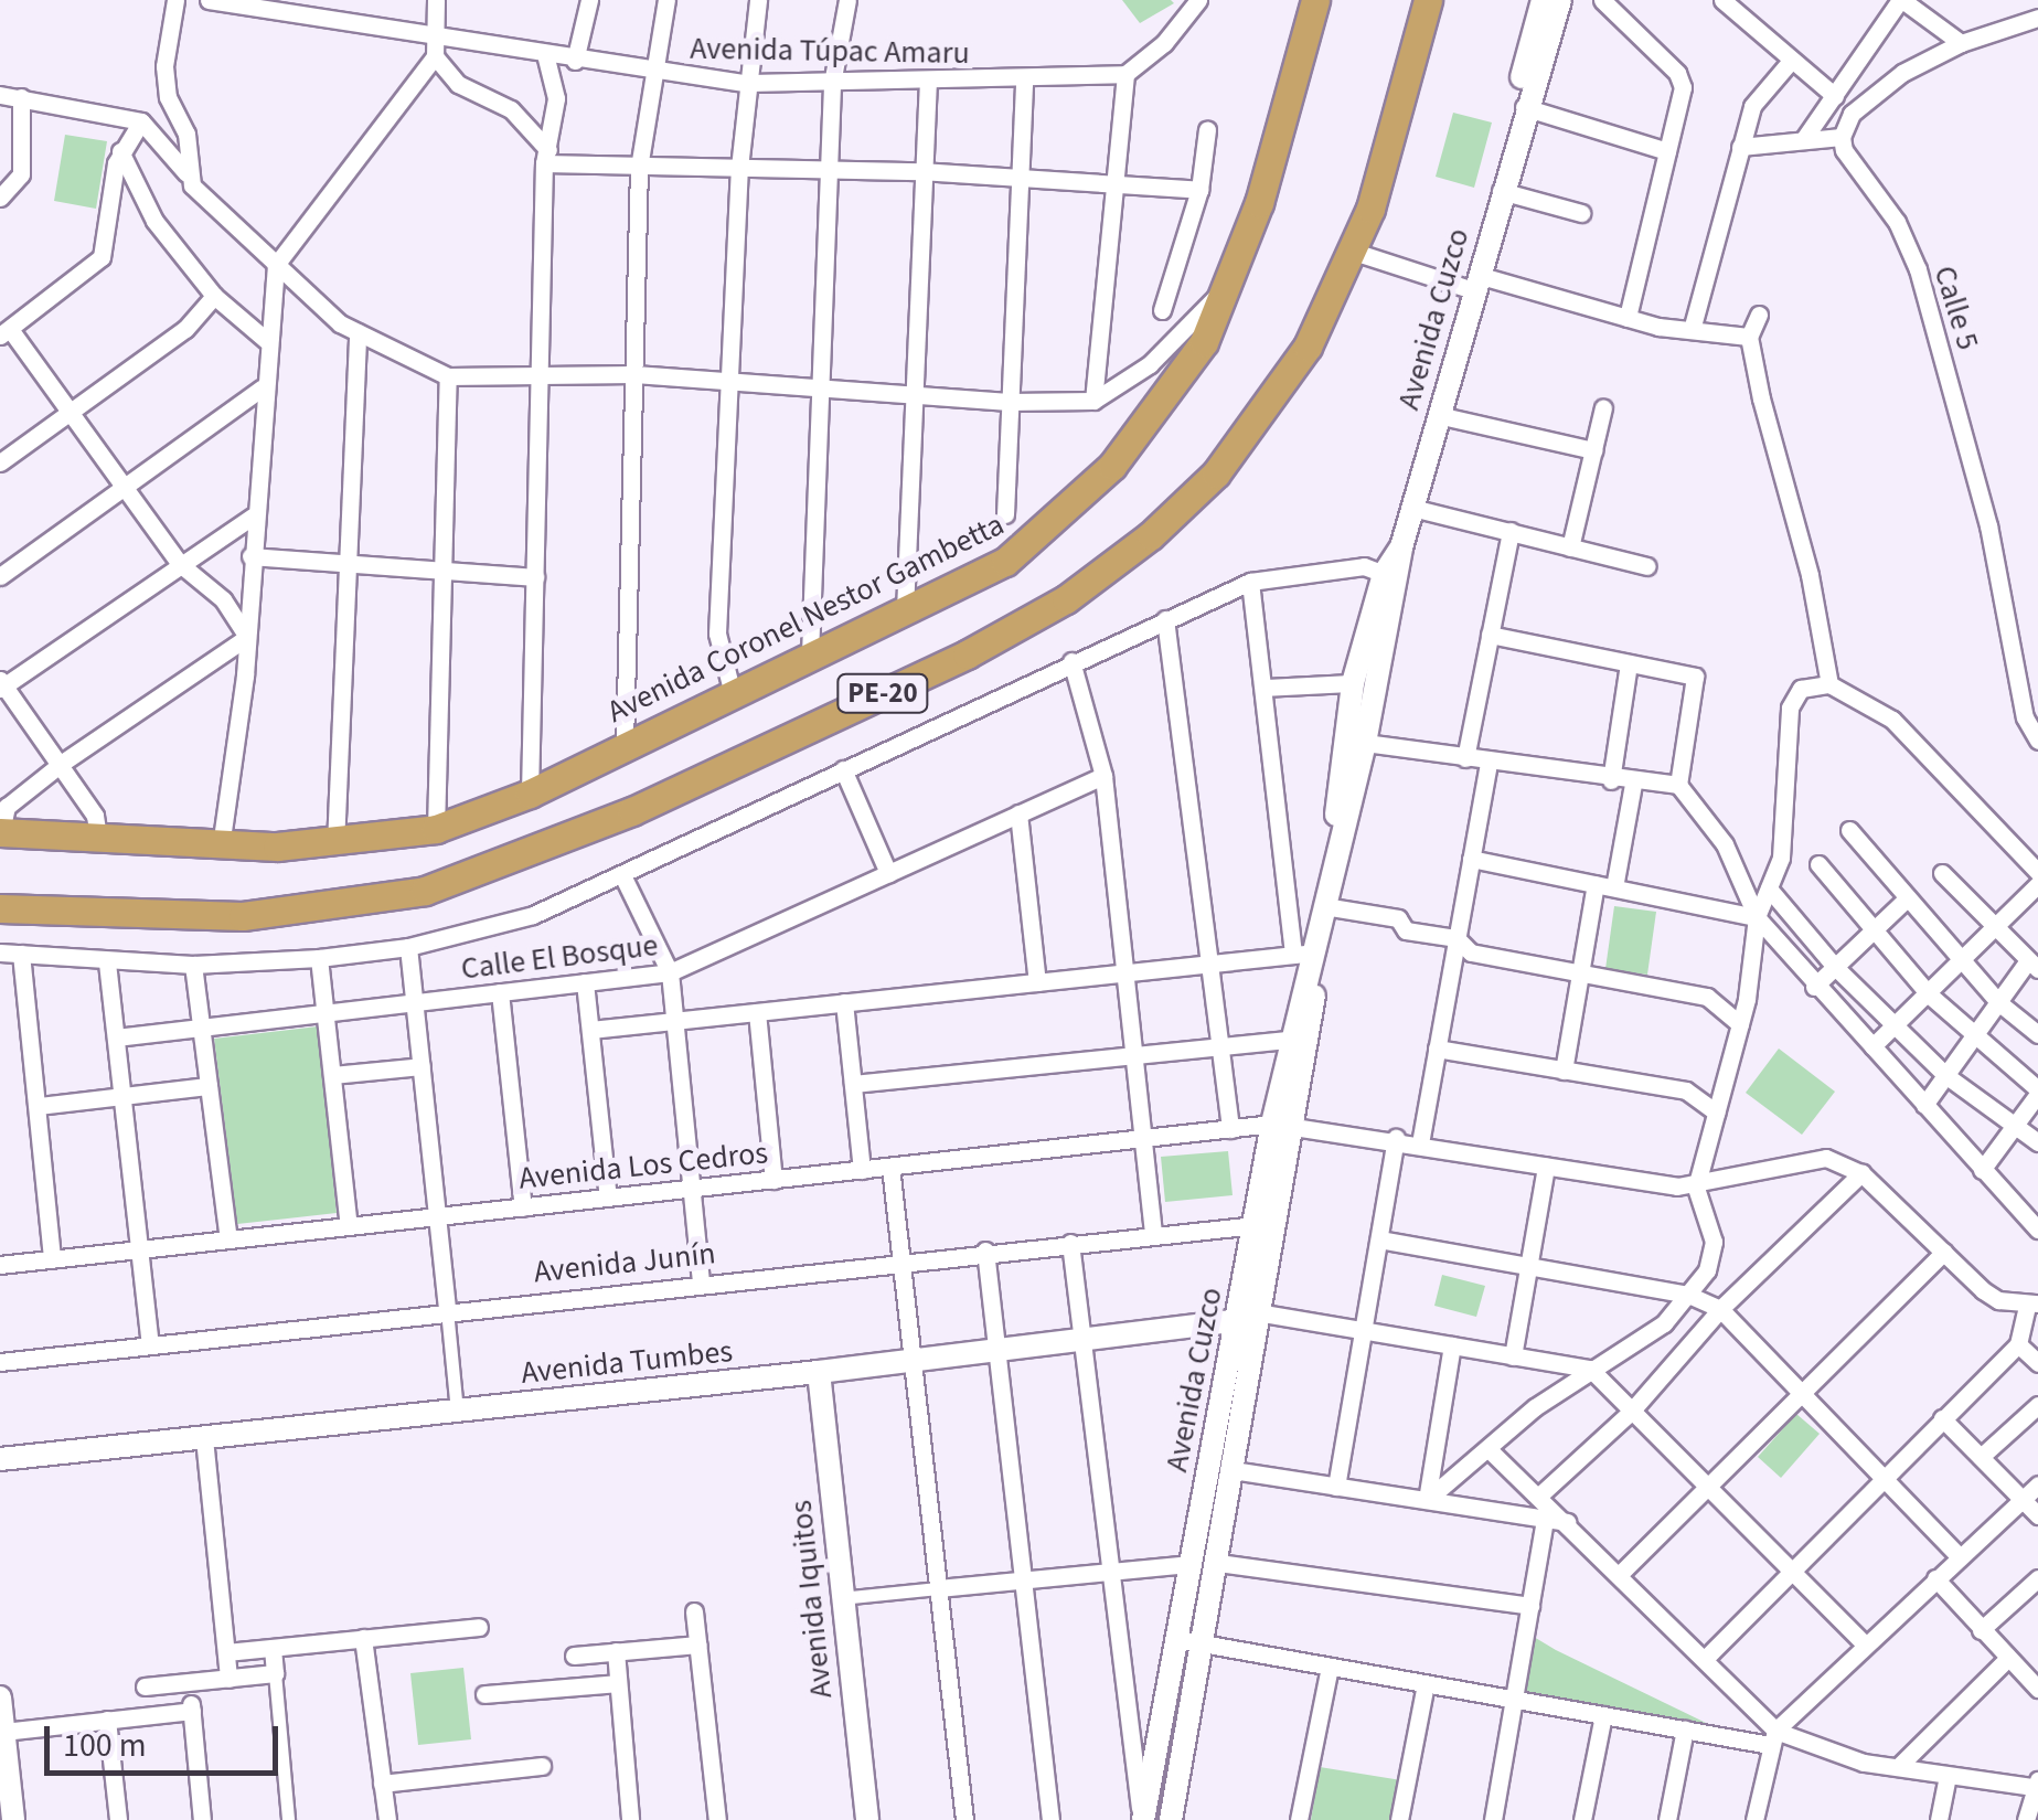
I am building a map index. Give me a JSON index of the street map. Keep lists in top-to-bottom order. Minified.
{"streets":{"highway":["Avenida Coronel Nestor Gambetta","PE-20"],"street":["Avenida Túpac Amaru","Calle 5","Avenida Cuzco","Calle El Bosque","Avenida Los Cedros","Avenida Junín","Avenida Tumbes","Avenida Iquitos"]},"crossings":[["Avenida Cuzco","Avenida Los Cedros"],["Avenida Cuzco","Avenida Junín"],["Avenida Cuzco","Avenida Tumbes"],["Avenida Tumbes","Avenida Iquitos"]],"scale_bar":"100 m"}
